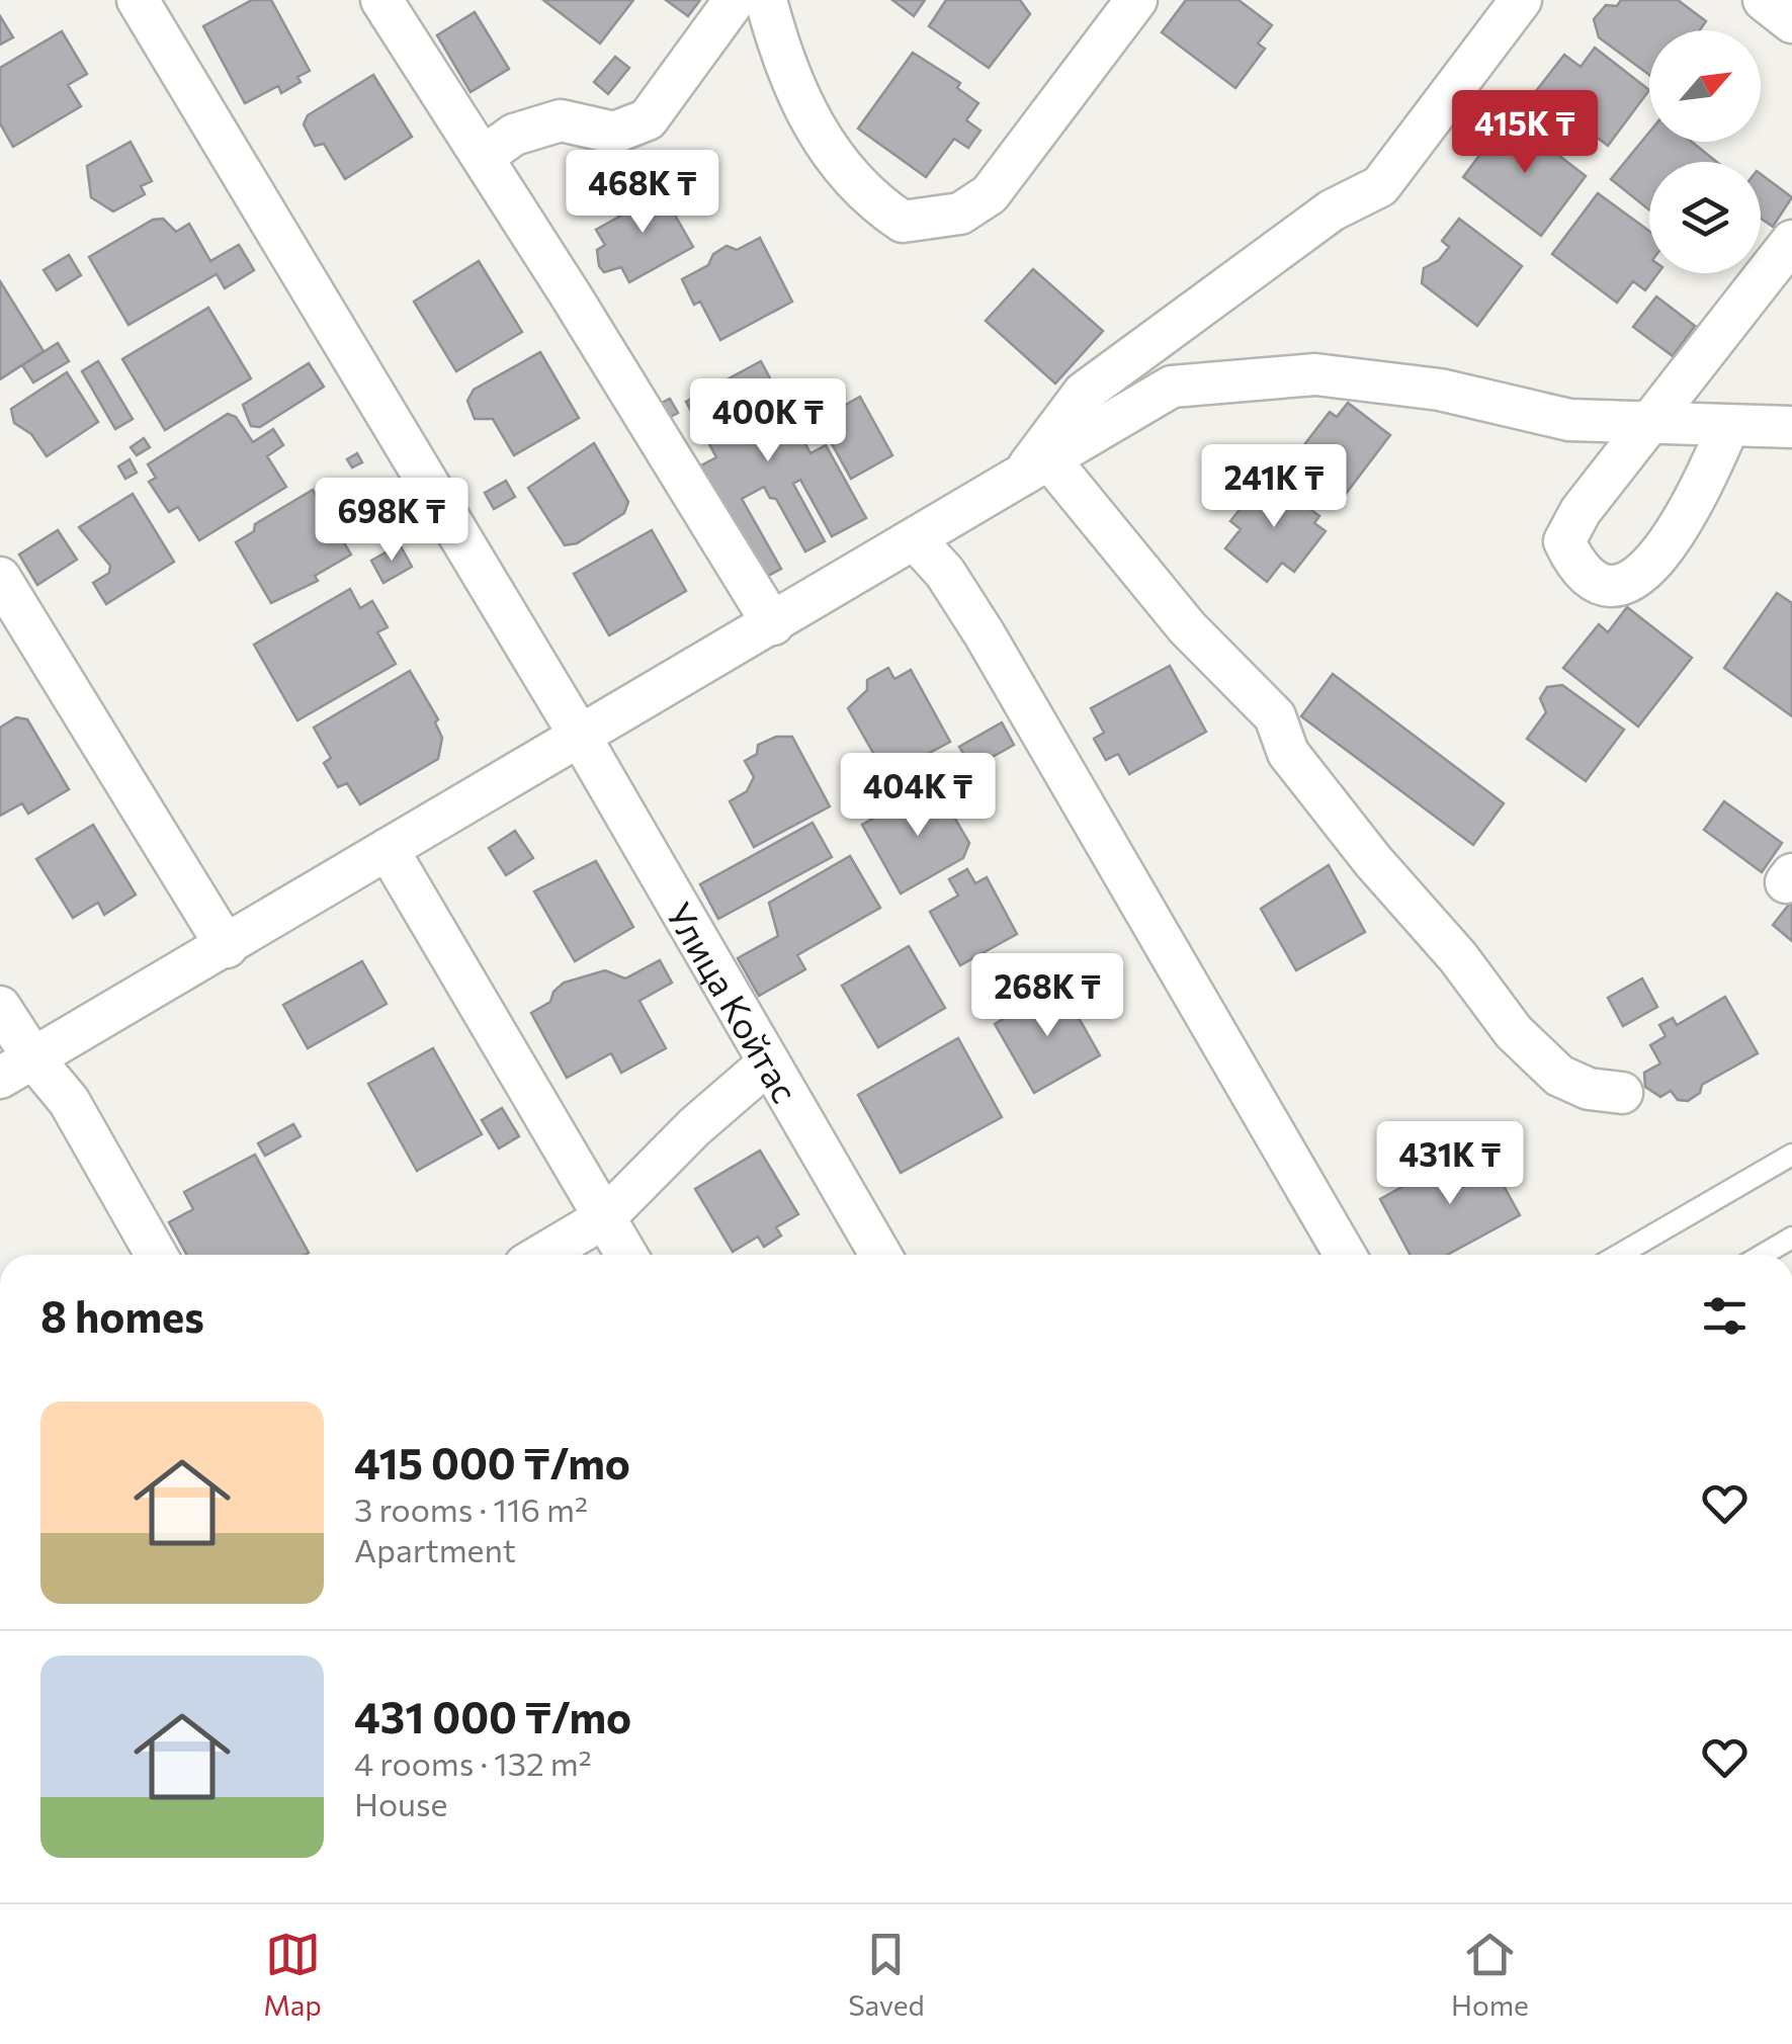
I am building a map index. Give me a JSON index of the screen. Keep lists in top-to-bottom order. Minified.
{"streets":{"street":["Улица Койтас"]},"north":"top right","page":{"price":["415K ₸","468K ₸","400K ₸","241K ₸","698K ₸","404K ₸","268K ₸","431K ₸"],"heading":"8 homes","list":[{"name":"415 000 ₸/mo","note":"3 rooms · 116 m² · Apartment"},{"name":"431 000 ₸/mo","note":"4 rooms · 132 m² · House"}],"tabs":["Map","Saved","Home"]}}
